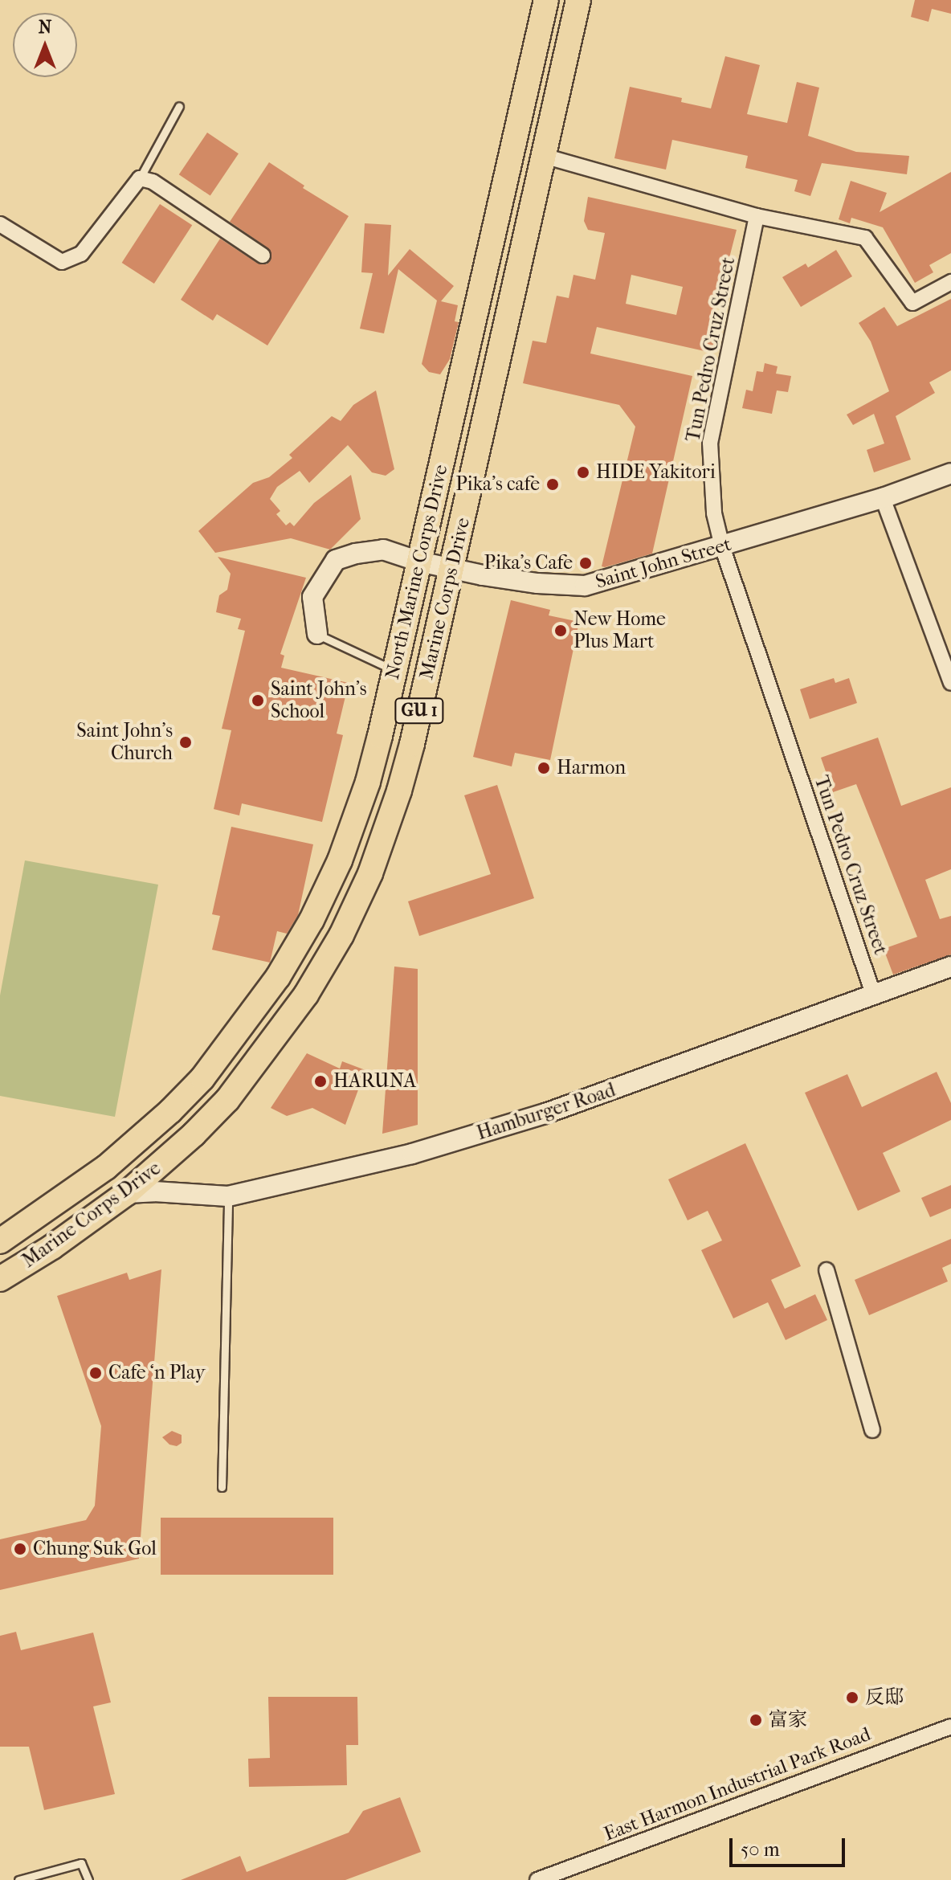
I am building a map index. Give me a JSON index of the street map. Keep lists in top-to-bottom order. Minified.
{"streets":{"main road":["North Marine Corps Drive","Marine Corps Drive","GU 1"],"street":["Tun Pedro Cruz Street","Saint John Street","Hamburger Road","East Harmon Industrial Park Road"]},"crossings":[["Tun Pedro Cruz Street","Saint John Street"],["Tun Pedro Cruz Street","Hamburger Road"],["Saint John Street","North Marine Corps Drive"],["Saint John Street","Marine Corps Drive"],["Marine Corps Drive","Hamburger Road"]],"places":["HIDE Yakitori","Pika's cafe","Pika's Cafe","New Home Plus Mart","Saint John's School","Saint John's Church","Harmon","HARUNA","Cafe ‘n Play","Chung Suk Gol","反邸","富家"],"scale_bar":"50 m","north":"top"}
